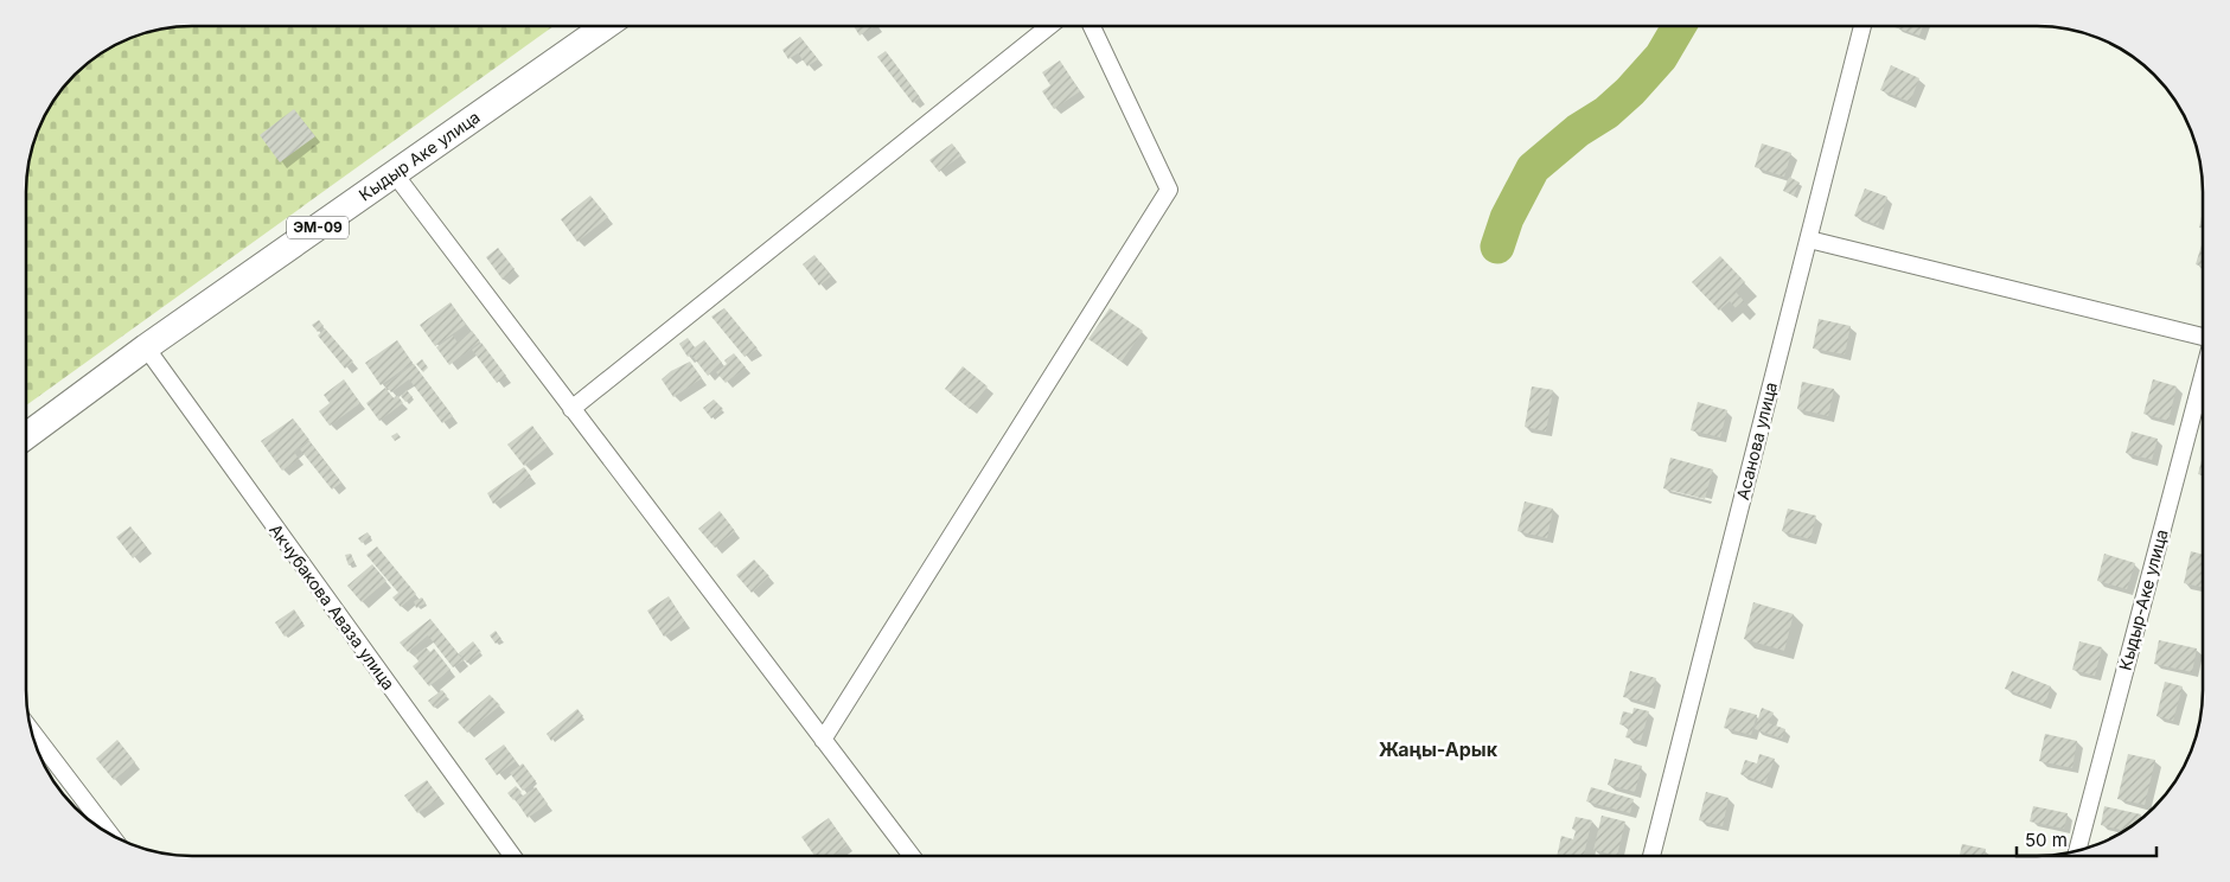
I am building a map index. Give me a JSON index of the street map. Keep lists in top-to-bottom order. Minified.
{"streets":{"highway":["Кыдыр Аке улица","ЭМ-09"],"street":["Асанова улица","Кыдыр-Аке улица","Акчубакова Аваза улица"]},"crossings":[["Кыдыр Аке улица","Акчубакова Аваза улица"]],"districts":["Жаңы-Арык"],"scale_bar":"50 m"}
